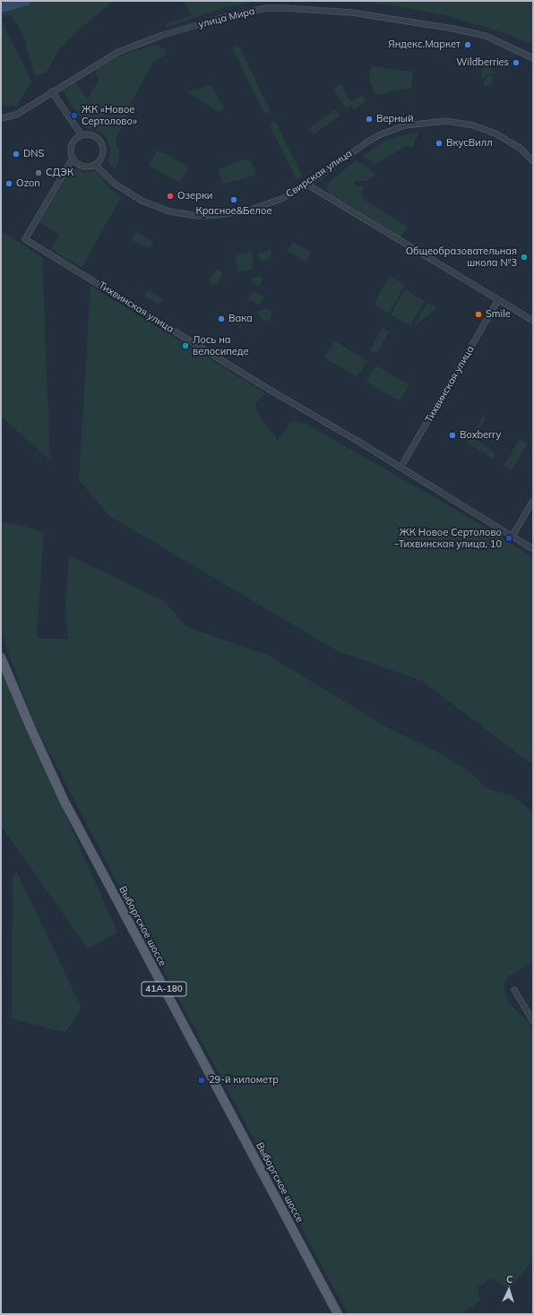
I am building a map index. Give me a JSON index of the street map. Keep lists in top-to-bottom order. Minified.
{"streets":{"main road":["Выборгское шоссе","41А-180"],"street":["улица Мира","Свирская улица","Тихвинская улица"]},"crossings":[["Свирская улица","Тихвинская улица"]],"places":["Яндекс.Маркет","Wildberries","ЖК «Новое Сертолово»","Верный","ВкусВилл","DNS","СДЭК","Ozon","Озерки","Красное&Белое","Общеобразовательная школа №3","Smile","Вака","Лось на велосипеде","Boxberry","ЖК Новое Сертолово –Тихвинская улица, 10","29-й километр"],"north":"top"}
